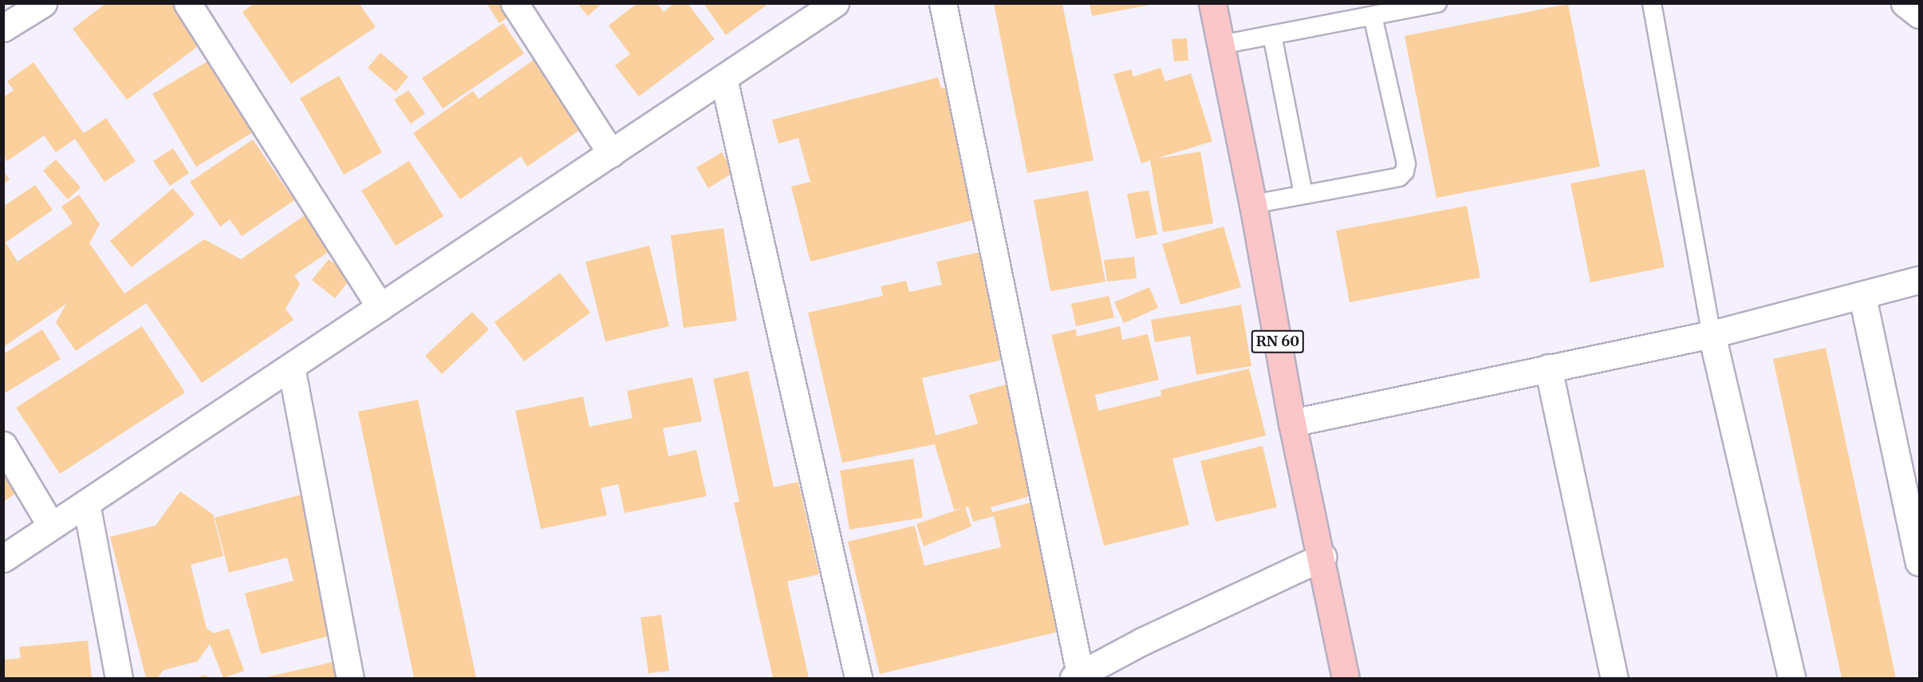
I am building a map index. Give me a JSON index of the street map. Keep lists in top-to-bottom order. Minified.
{"streets":{"main road":["RN 60"]}}
